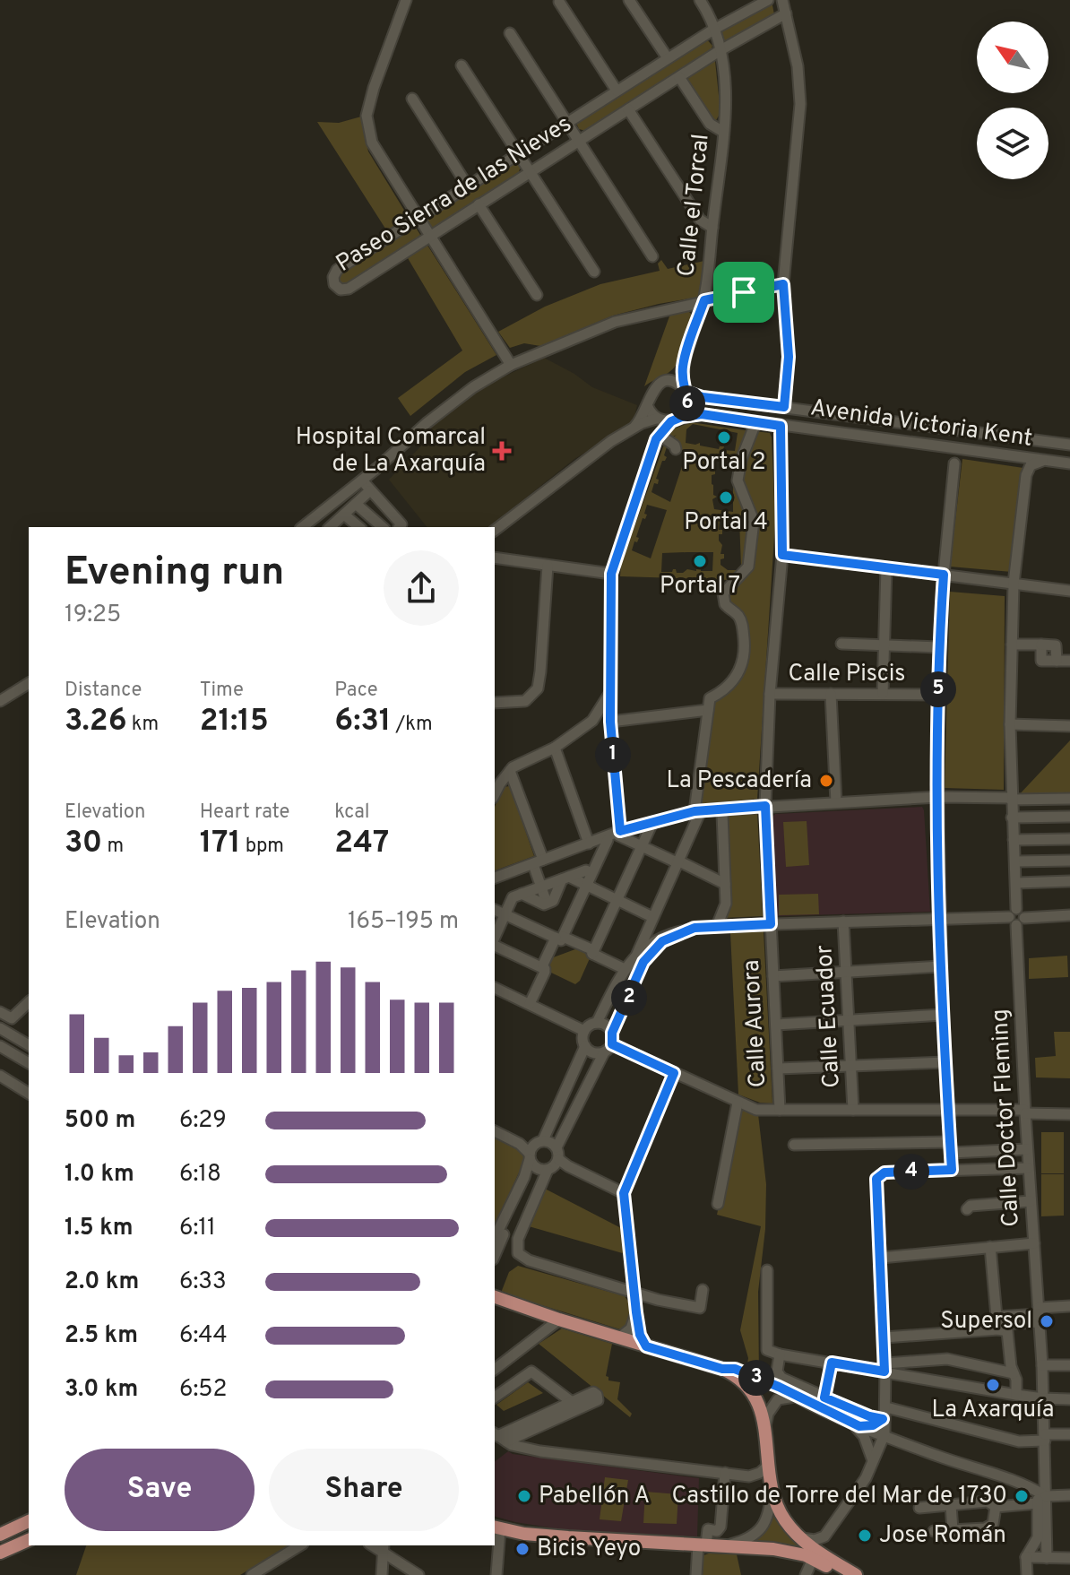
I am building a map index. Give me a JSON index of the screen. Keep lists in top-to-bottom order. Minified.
{"streets":{"street":["Paseo Sierra de las Nieves","Calle el Torcal","Avenida Victoria Kent","Calle Piscis","Calle Ecuador","Calle Aurora","Calle Doctor Fleming"]},"crossings":[["Paseo Sierra de las Nieves","Calle el Torcal"],["Avenida Victoria Kent","Calle Aurora"],["Calle Piscis","Calle Aurora"]],"places":{"other":["Portal 2","Portal 4","Portal 7","La Pescadería","Supersol","La Axarquía","Pabellón A","Castillo de Torre del Mar de 1730","Jose Román","Bicis Yeyo"],"health":["Hospital Comarcal de La Axarquía"]},"north":"top left","page":{"pins":["6","5","1","2","4","3"],"heading":["Evening run","19:25"],"stats":[["Distance","3.26 km"],["Time","21:15"],["Pace","6:31 /km"],["Elevation","30 m"],["Heart rate","171 bpm"],["kcal","247"]],"chart":["Elevation","165–195 m"],"list":[{"name":"500 m","note":"6:29"},{"name":"1.0 km","note":"6:18"},{"name":"1.5 km","note":"6:11"},{"name":"2.0 km","note":"6:33"},{"name":"2.5 km","note":"6:44"},{"name":"3.0 km","note":"6:52"}],"buttons":["Save","Share"]}}
